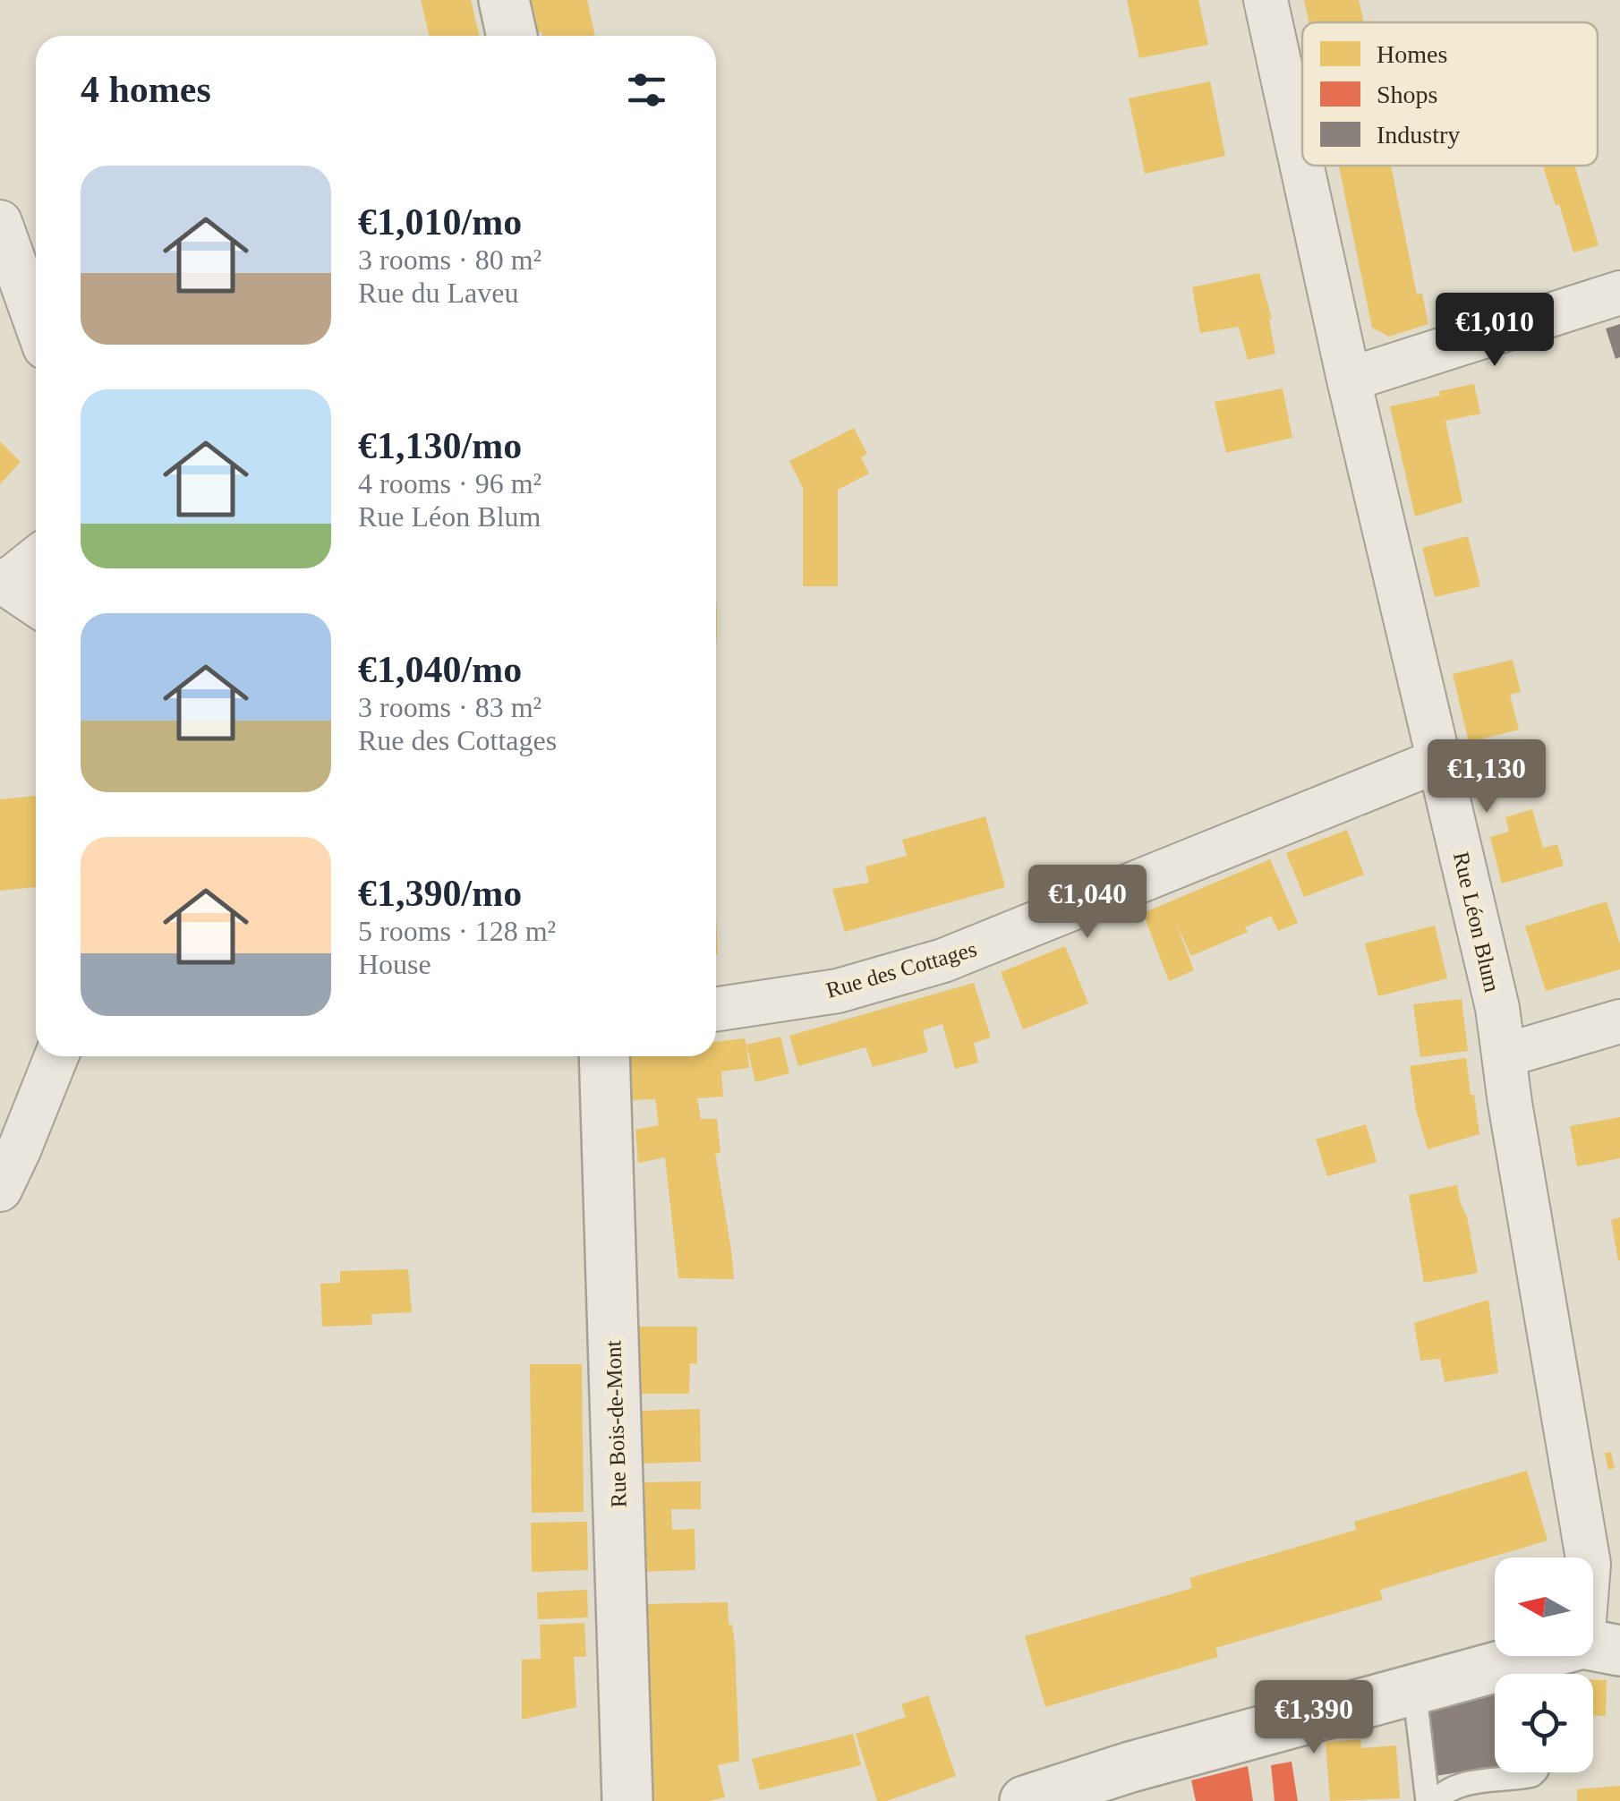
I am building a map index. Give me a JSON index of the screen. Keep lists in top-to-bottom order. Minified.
{"streets":{"street":["Rue Léon Blum","Rue des Cottages","Rue Bois-de-Mont"]},"crossings":[["Rue Léon Blum","Rue des Cottages"]],"legend":["Homes","Shops","Industry"],"north":"left","page":{"heading":"4 homes","list":[{"name":"€1,010/mo","note":"3 rooms · 80 m² · Rue du Laveu"},{"name":"€1,130/mo","note":"4 rooms · 96 m² · Rue Léon Blum"},{"name":"€1,040/mo","note":"3 rooms · 83 m² · Rue des Cottages"},{"name":"€1,390/mo","note":"5 rooms · 128 m² · House"}],"price":["€1,010","€1,130","€1,040","€1,390"]}}
